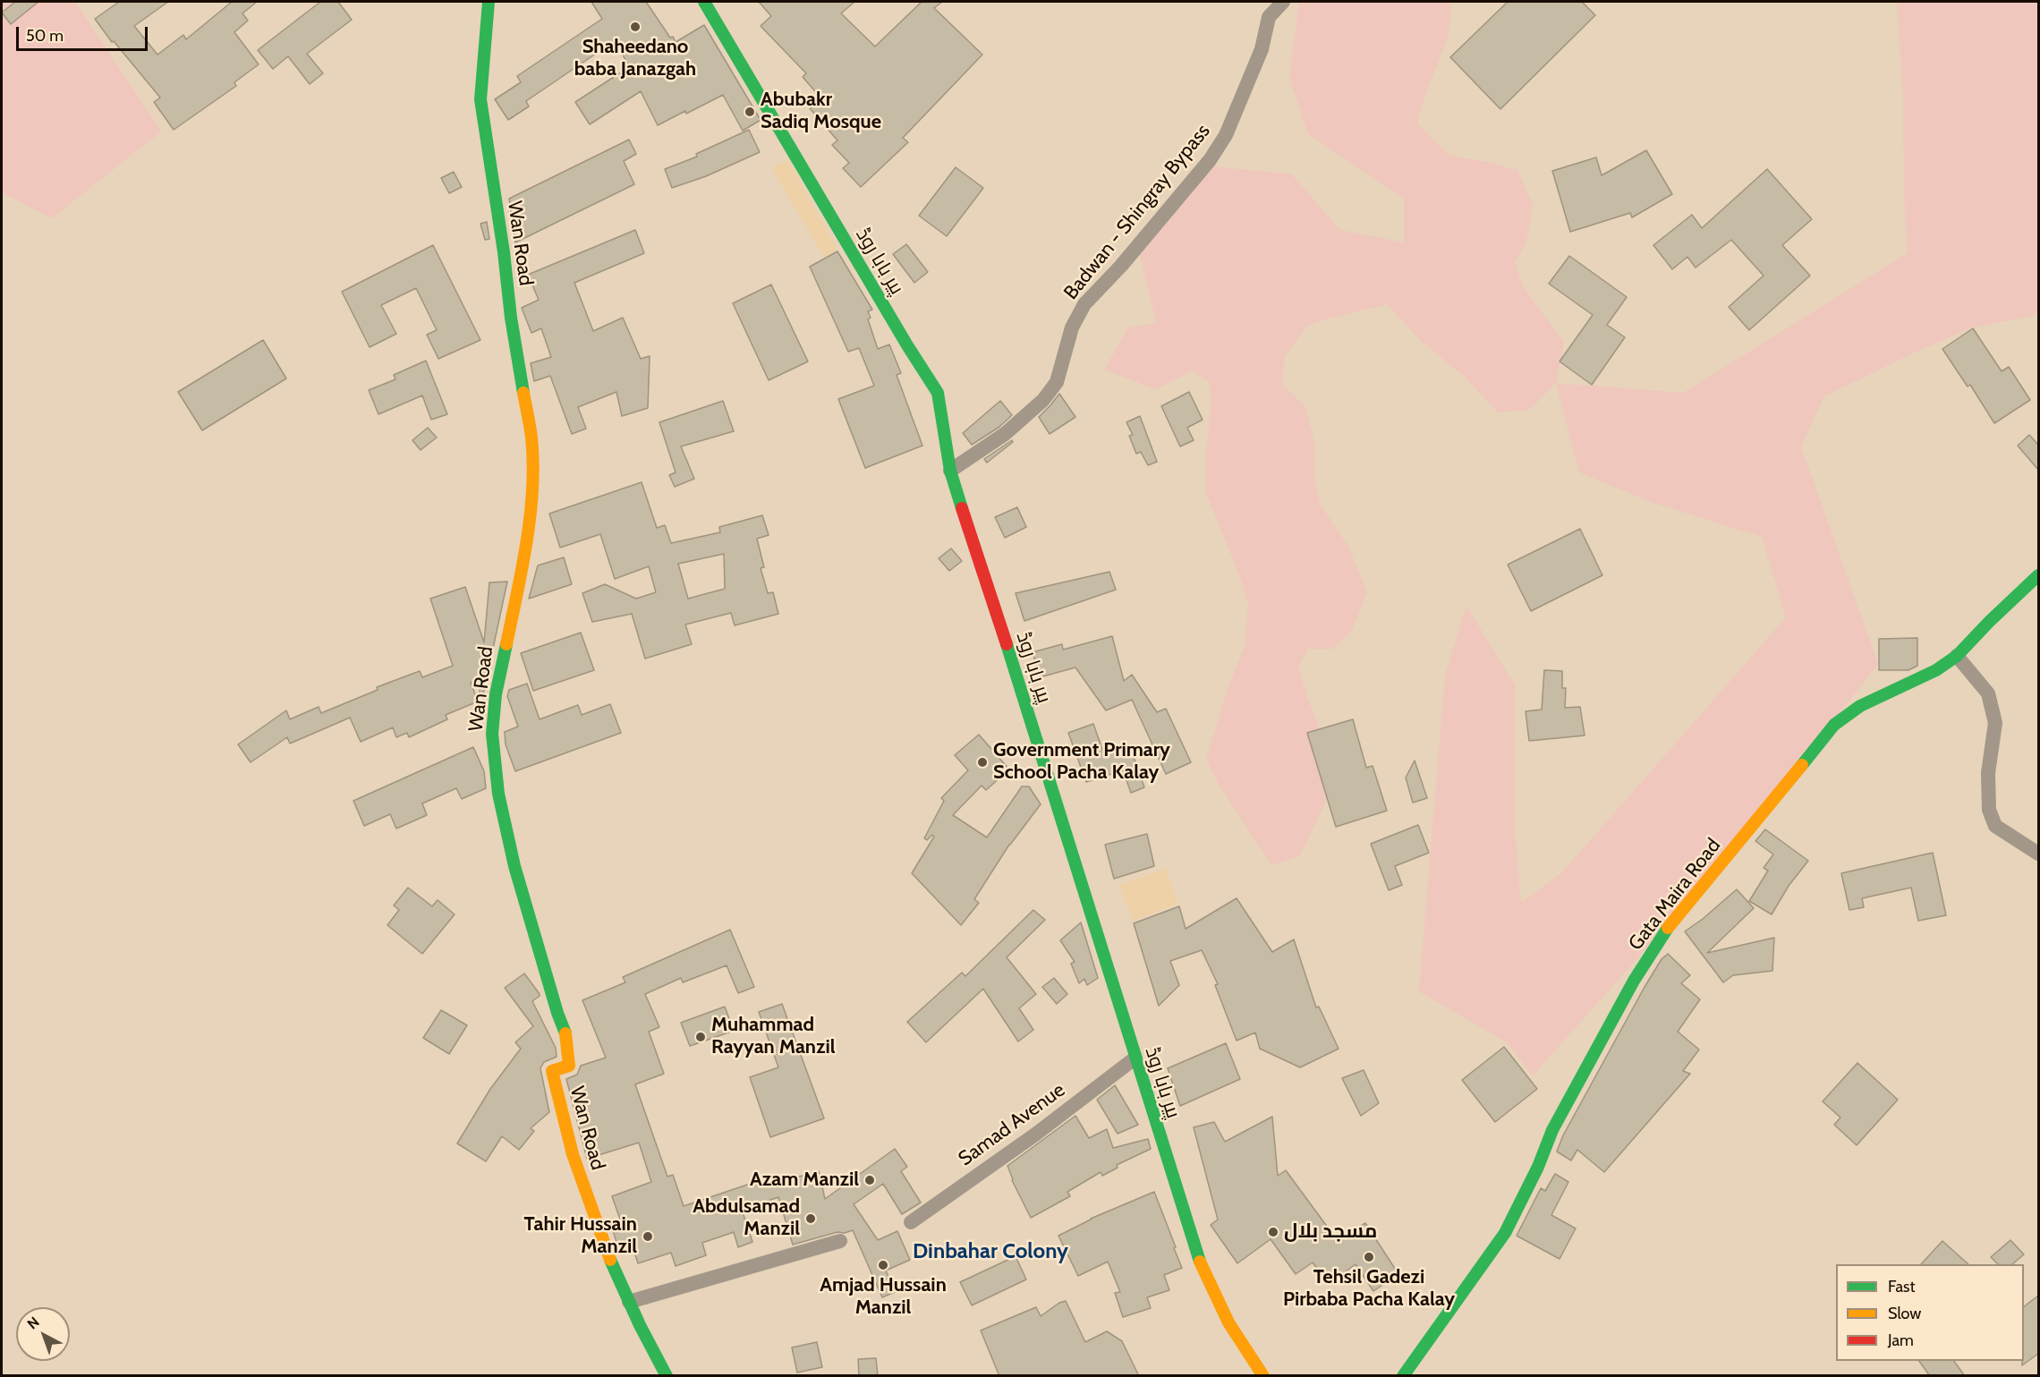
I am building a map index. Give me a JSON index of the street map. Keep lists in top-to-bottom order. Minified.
{"streets":{"street":["Badwan - Shingray Bypass","Wan Road","پیر بابا روڈ","Gata Maira Road","Samad Avenue"]},"crossings":[["Badwan - Shingray Bypass","پیر بابا روڈ"],["پیر بابا روڈ","Samad Avenue"]],"districts":["Dinbahar Colony"],"places":["Shaheedano baba Janazgah","Abubakr Sadiq Mosque","Government Primary School Pacha Kalay","Muhammad Rayyan Manzil","Azam Manzil","Abdulsamad Manzil","مسجد بلال","Tahir Hussain Manzil","Tehsil Gadezi Pirbaba Pacha Kalay","Amjad Hussain Manzil"],"legend":["Fast","Slow","Jam"],"scale_bar":"50 m","north":"top left"}
